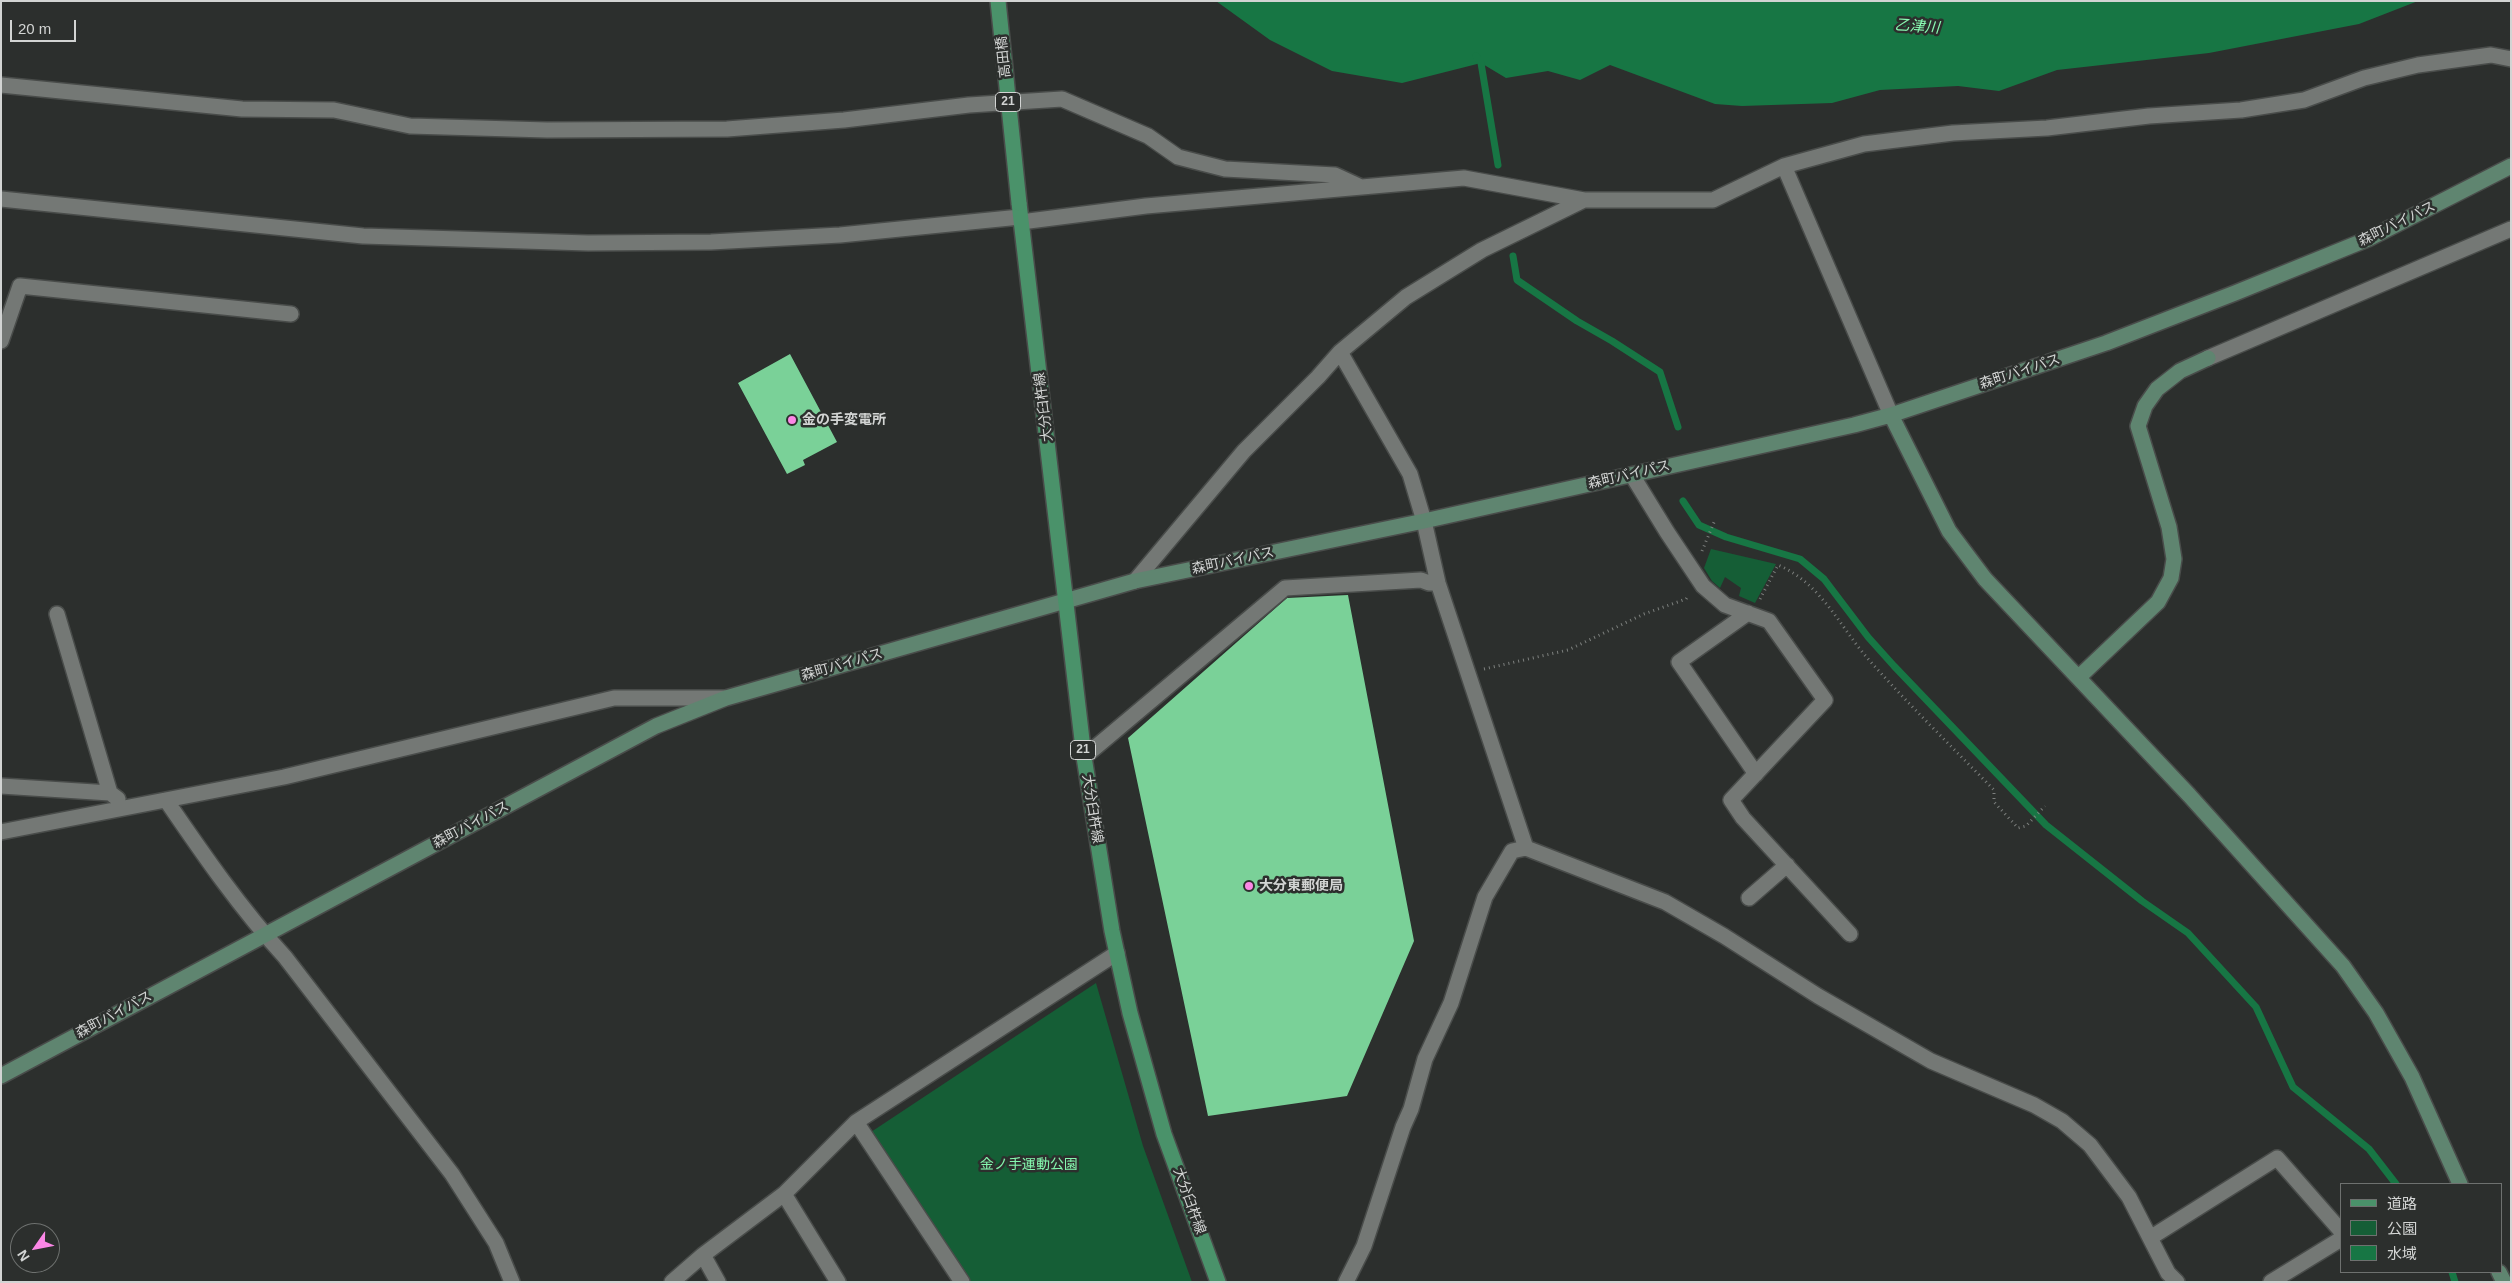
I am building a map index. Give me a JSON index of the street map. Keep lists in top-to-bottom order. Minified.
{"streets":{"main road":["高田橋","21","森町バイパス","大分臼杵線"]},"crossings":[["高田橋","大分臼杵線"],["森町バイパス","大分臼杵線"]],"water":["乙津川"],"parks":["金ノ手運動公園"],"places":["金の手変電所","大分東郵便局"],"legend":["道路","公園","水域"],"scale_bar":"20 m","north":"bottom left"}
